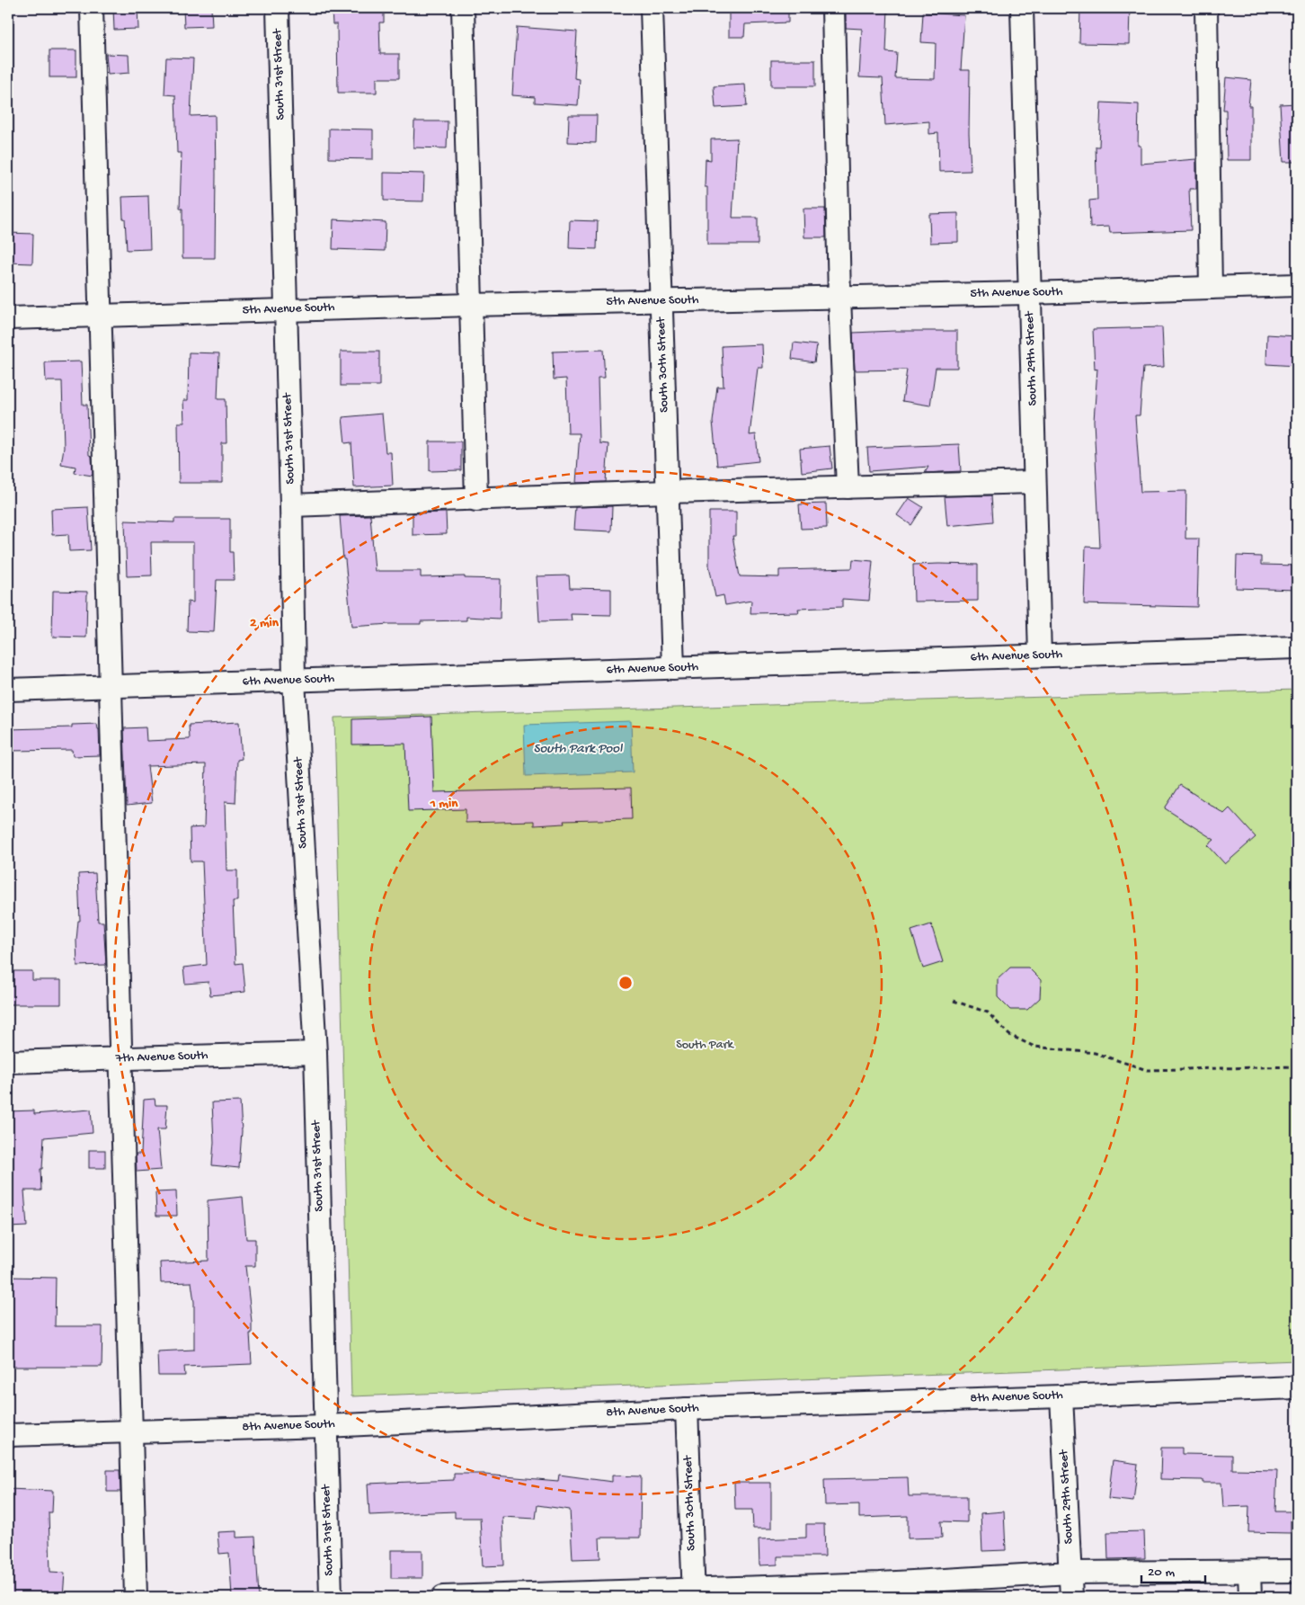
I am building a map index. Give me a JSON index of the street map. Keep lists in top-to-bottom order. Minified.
{"streets":{"street":["South 31st Street","5th Avenue South","South 29th Street","South 30th Street","6th Avenue South","7th Avenue South","8th Avenue South"]},"crossings":[["South 31st Street","5th Avenue South"],["South 31st Street","6th Avenue South"],["South 31st Street","7th Avenue South"],["South 31st Street","8th Avenue South"],["5th Avenue South","South 29th Street"],["5th Avenue South","South 30th Street"],["South 29th Street","6th Avenue South"],["South 29th Street","8th Avenue South"],["South 30th Street","6th Avenue South"],["South 30th Street","8th Avenue South"]],"water":["South Park Pool"],"parks":["South Park"],"scale_bar":"20 m","rings":["2 min","1 min"]}
